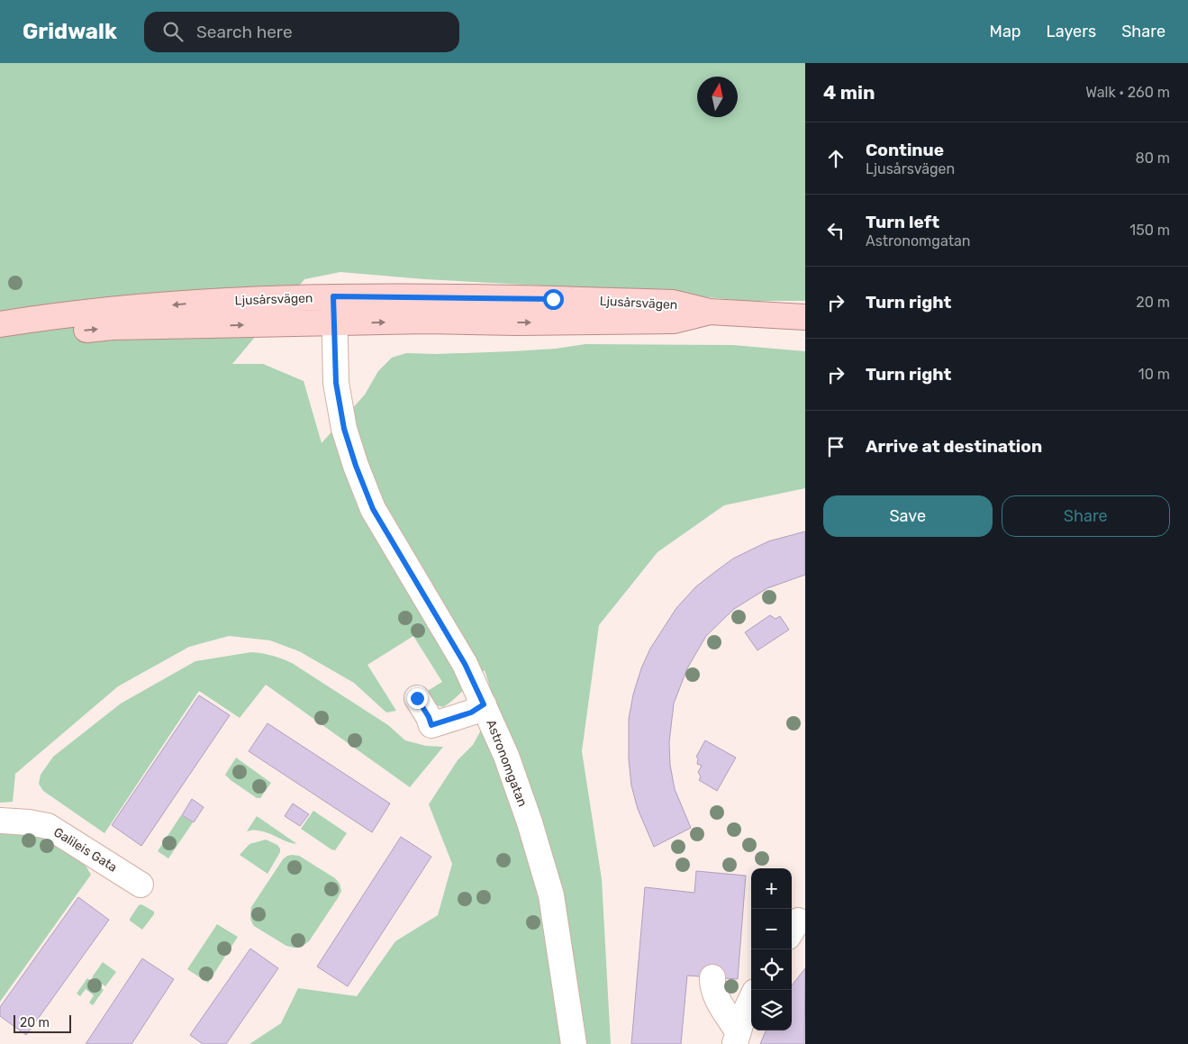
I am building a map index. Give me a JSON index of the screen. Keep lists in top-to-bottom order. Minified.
{"streets":{"main road":["Ljusårsvägen"],"street":["Astronomgatan","Galileis Gata"]},"crossings":[["Ljusårsvägen","Astronomgatan"]],"scale_bar":"20 m","north":"top","page":{"header":"Gridwalk","search":"Search here","nav":["Map","Layers","Share"],"heading":["4 min","Walk · 260 m"],"list":[["Continue","Ljusårsvägen","80 m"],["Turn left","Astronomgatan","150 m"],["Turn right","20 m"],["Turn right","10 m"],"Arrive at destination"],"buttons":["Save","Share"],"map_buttons":["+","−"],"scale":"20 m"}}
